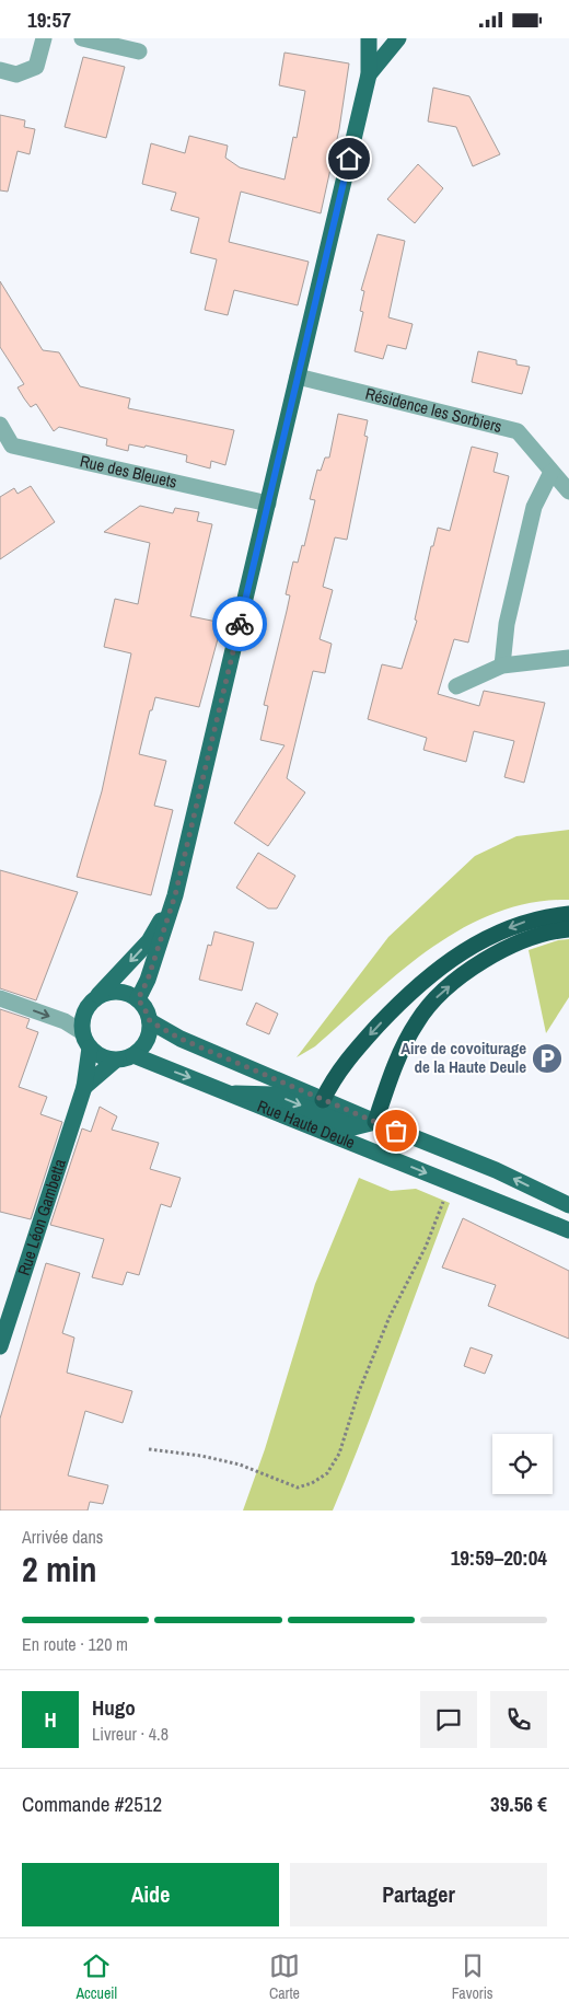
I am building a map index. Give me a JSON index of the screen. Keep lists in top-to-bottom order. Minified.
{"streets":{"main road":["Rue Haute Deule","Rue Léon Gambetta"],"street":["Résidence les Sorbiers","Rue des Bleuets"]},"crossings":[["Rue Haute Deule","Rue Léon Gambetta"]],"places":{"parking":["Aire de covoiturage de la Haute Deule"]},"page":{"status":"19:57","heading":["2 min","Arrivée dans","19:59–20:04"],"panel":["Hugo","Livreur · 4.8","Commande #2512","39.56 €"],"bar":"En route · 120 m","round":"H","buttons":["Aide","Partager"],"tabs":["Accueil","Carte","Favoris"]}}
